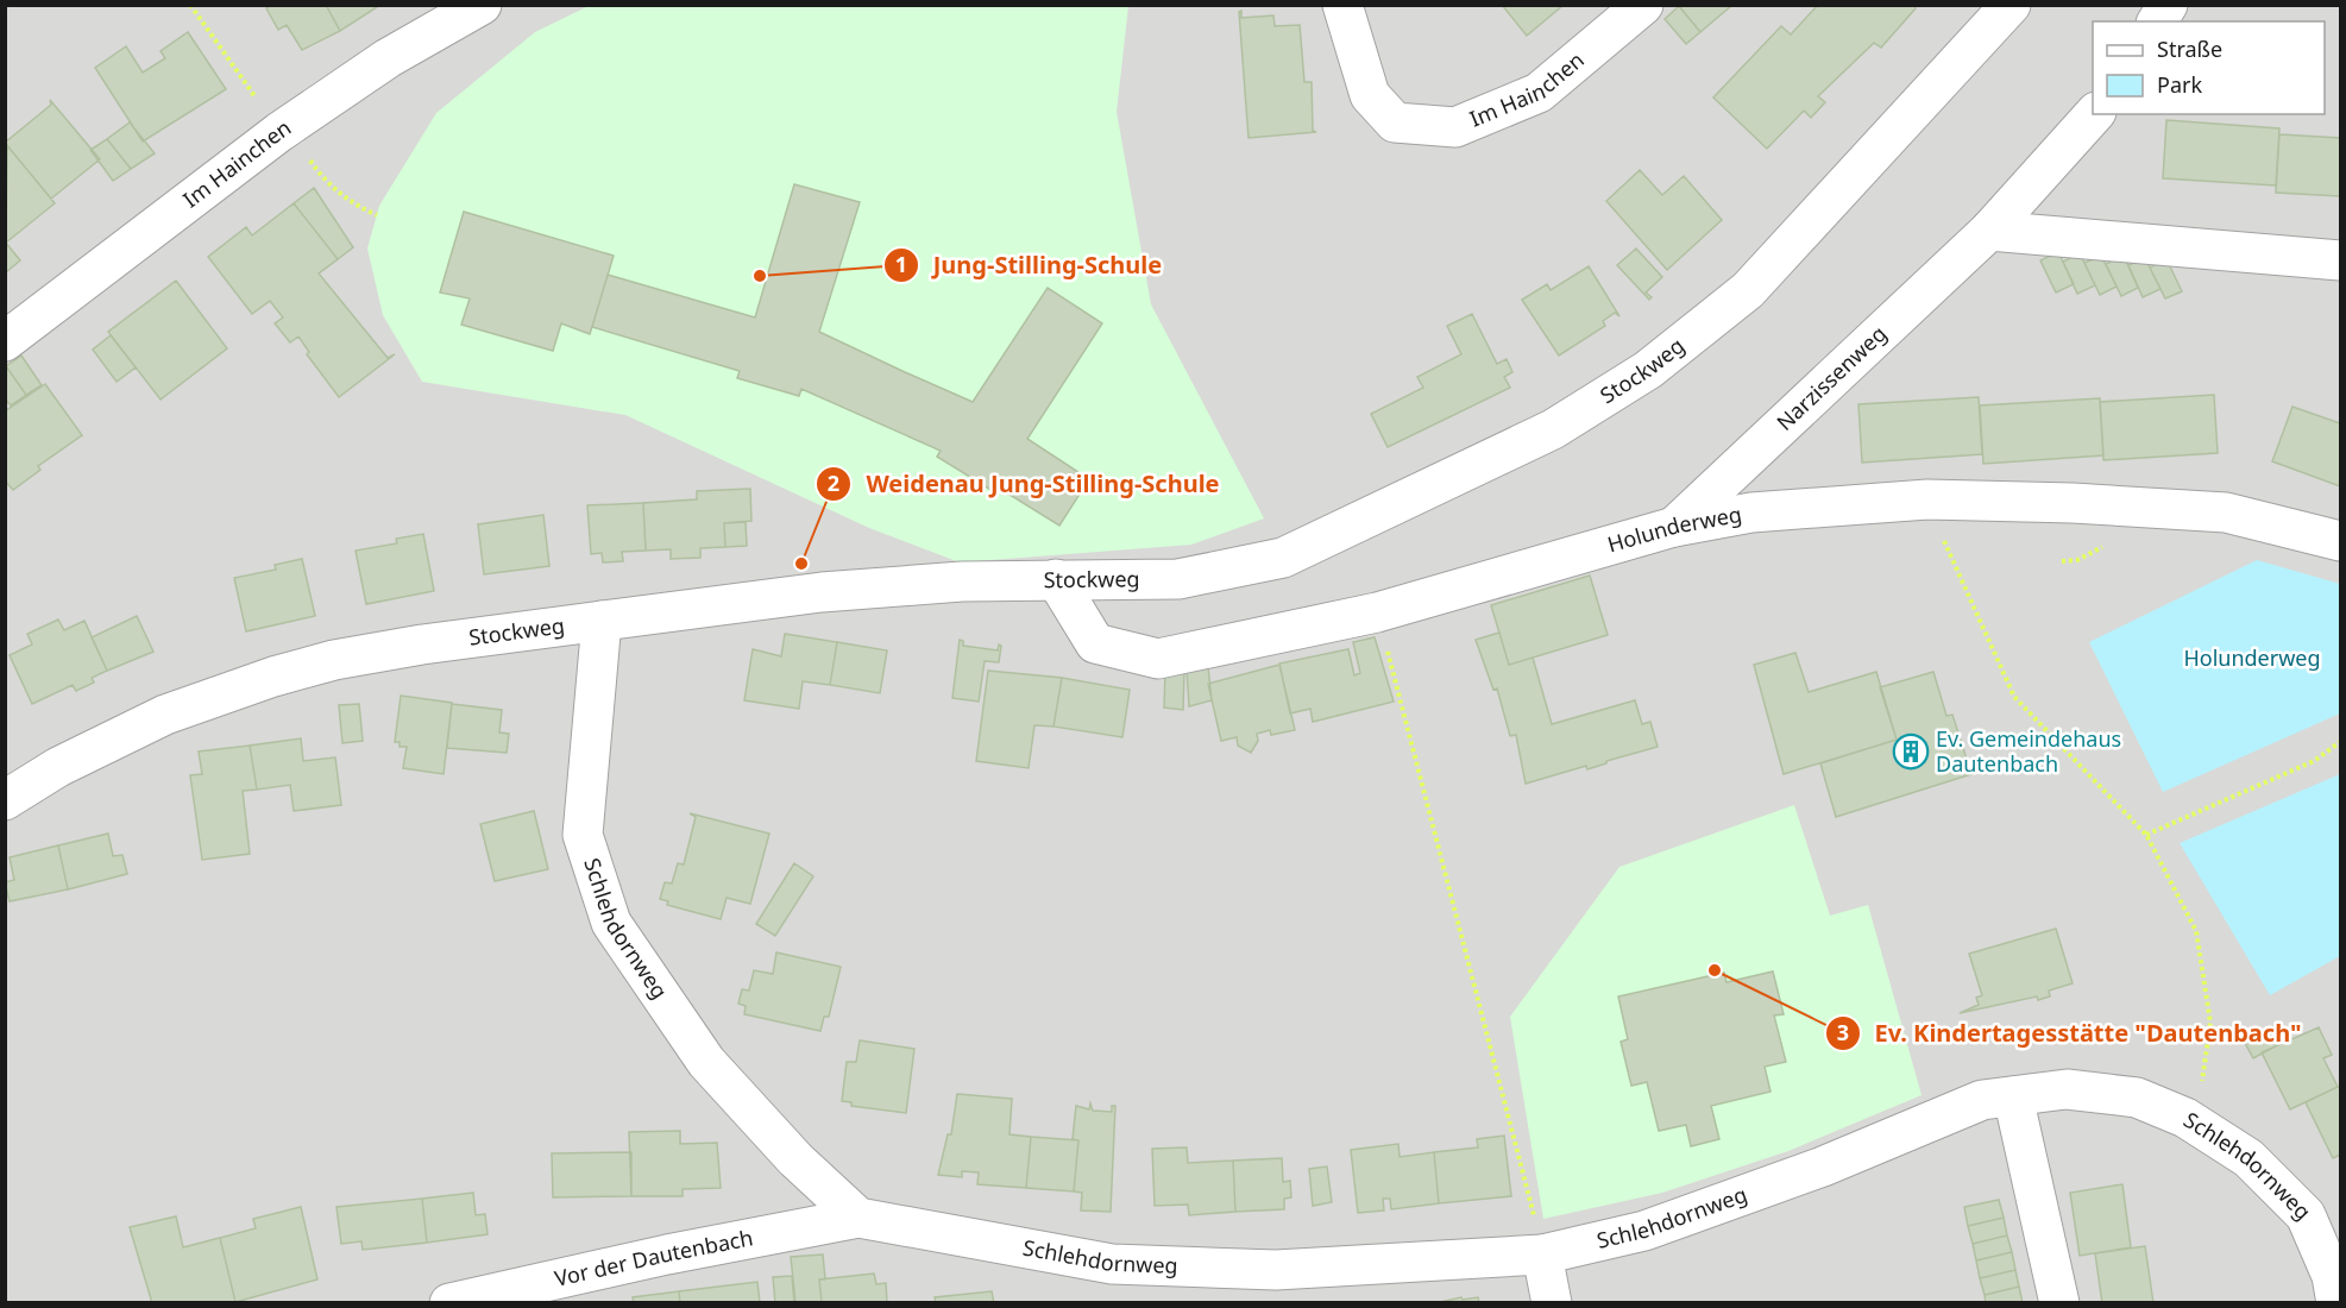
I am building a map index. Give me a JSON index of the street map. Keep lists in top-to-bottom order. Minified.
{"streets":{"street":["Im Hainchen","Stockweg","Narzissenweg","Holunderweg","Schlehdornweg","Vor der Dautenbach"]},"crossings":[["Stockweg","Holunderweg"],["Stockweg","Schlehdornweg"],["Narzissenweg","Holunderweg"],["Schlehdornweg","Vor der Dautenbach"]],"parks":["Holunderweg"],"places":{"other":["Jung-Stilling-Schule","Weidenau Jung-Stilling-Schule","Ev. Kindertagesstätte \"Dautenbach\""],"building":["Ev. Gemeindehaus Dautenbach"]},"legend":["Straße","Park"]}
